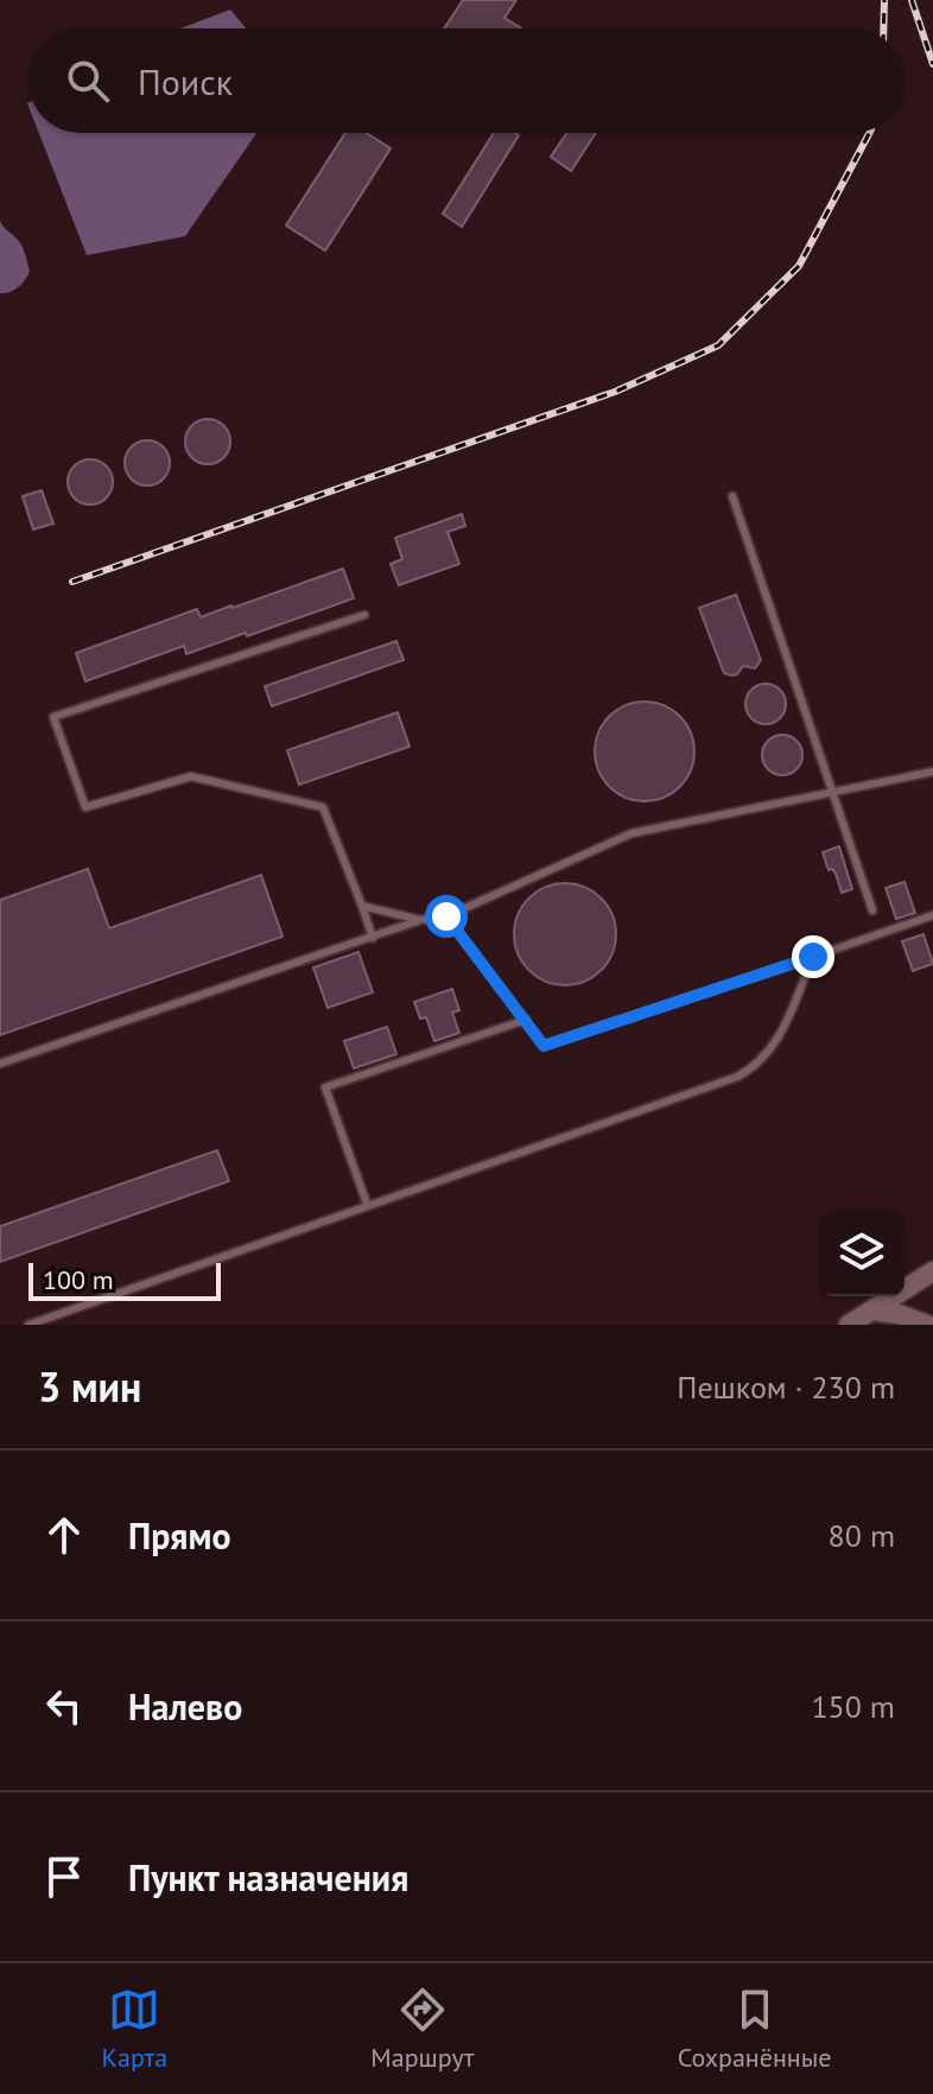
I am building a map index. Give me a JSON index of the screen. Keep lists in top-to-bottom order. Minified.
{"scale_bar":"100 m","page":{"search":"Поиск","scale":"100 m","heading":["3 мин","Пешком · 230 m"],"list":[["Прямо","80 m"],["Налево","150 m"],"Пункт назначения"],"nav":["Карта","Маршрут","Сохранённые"]}}
